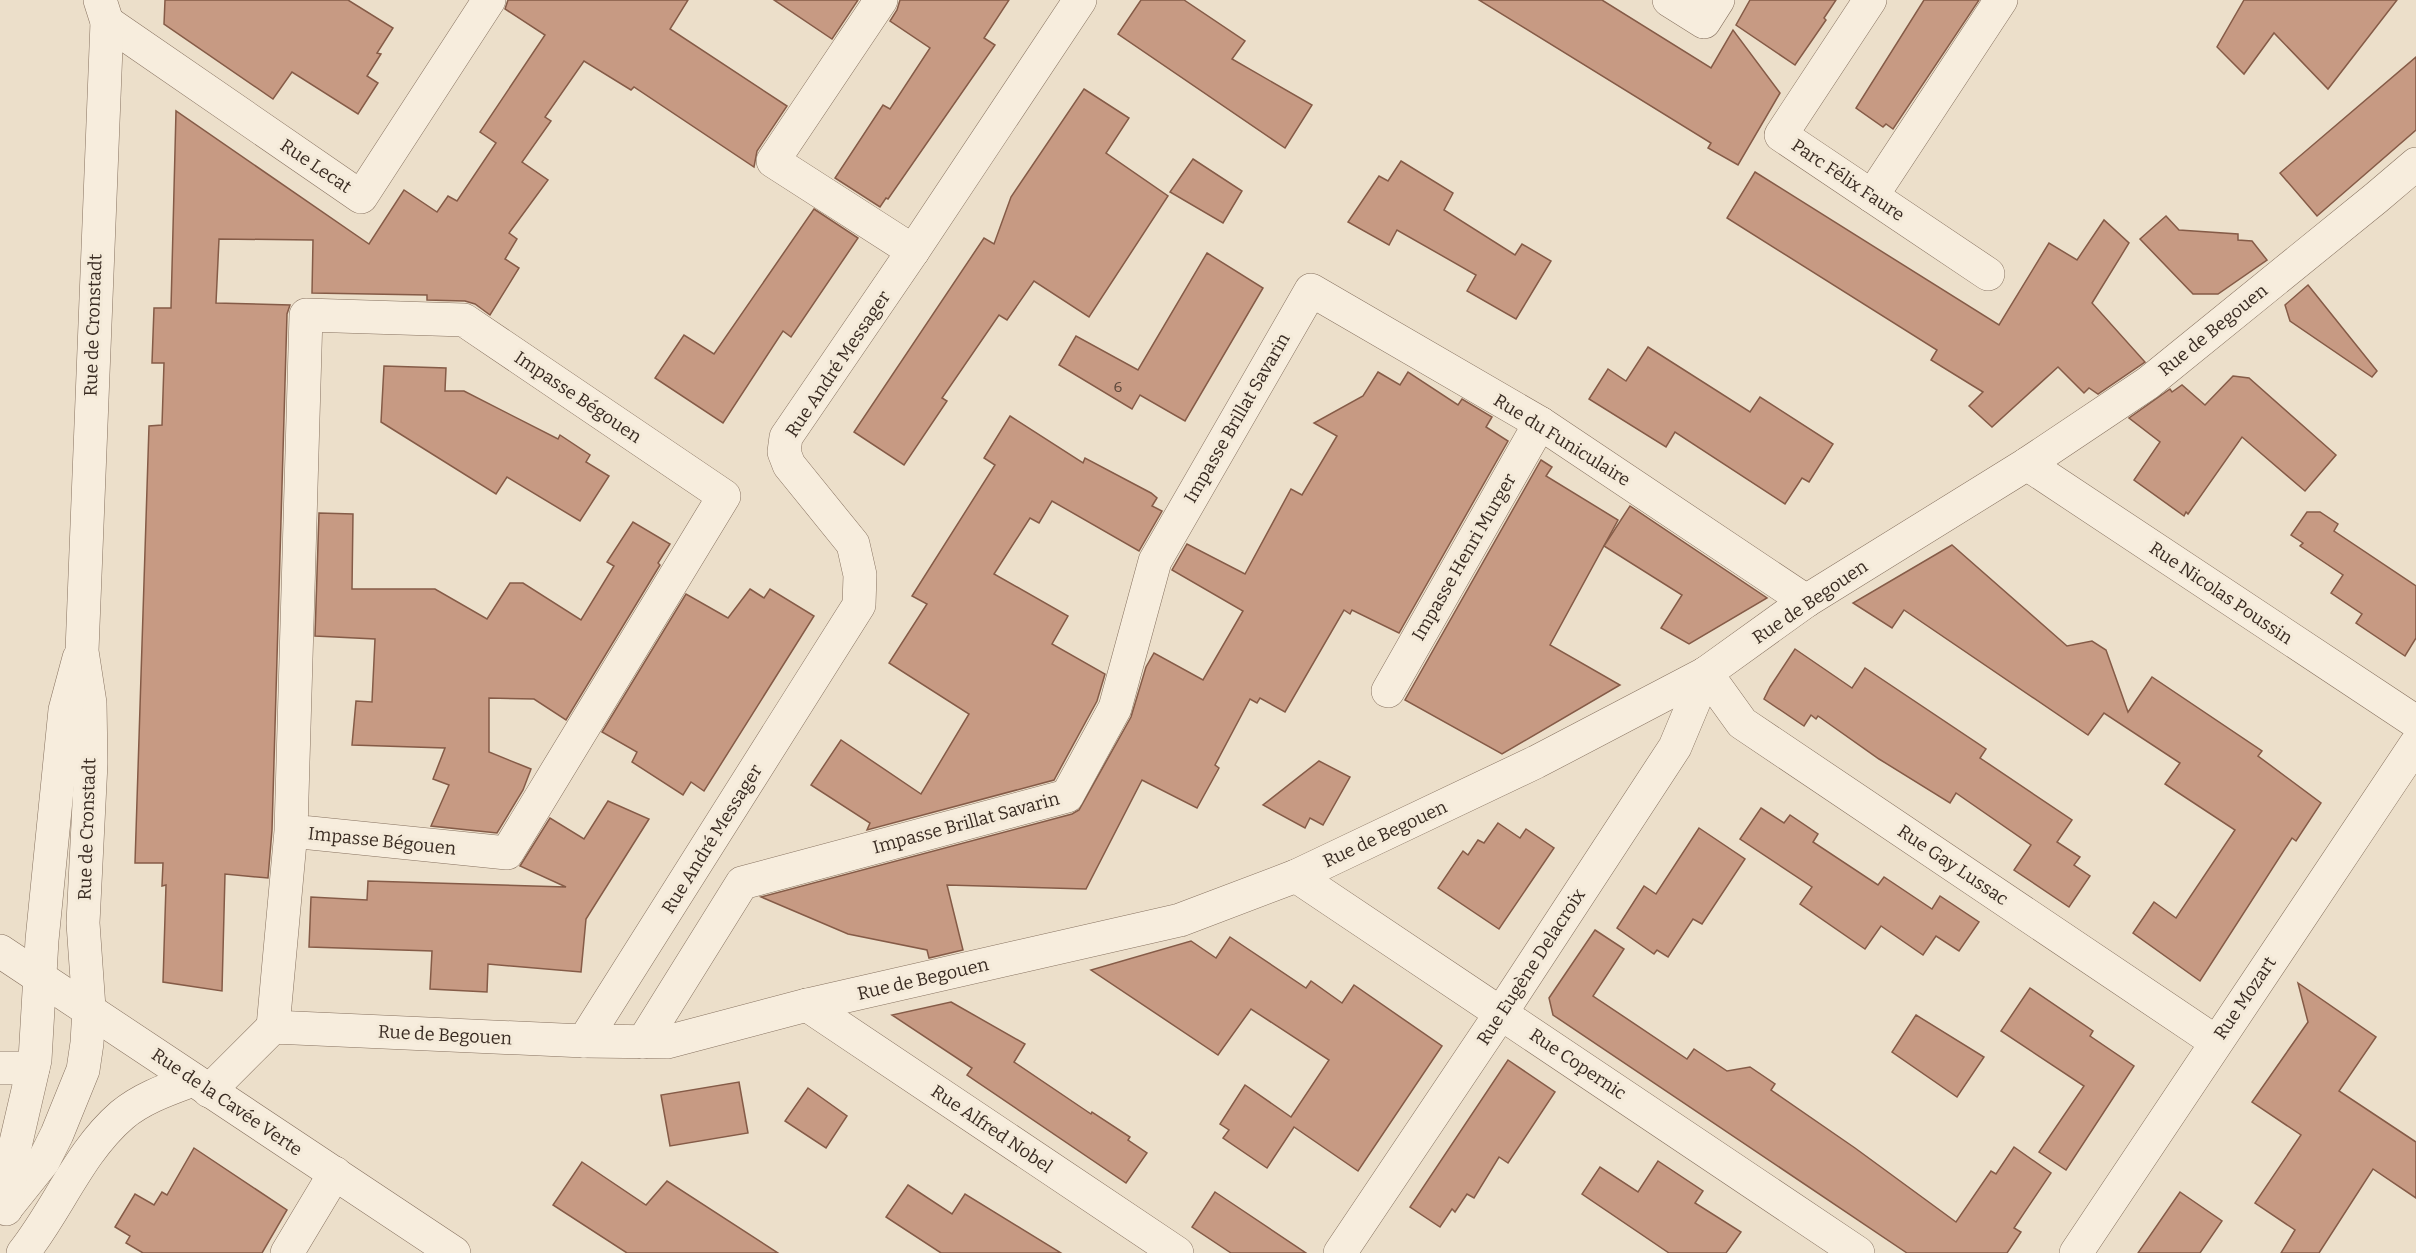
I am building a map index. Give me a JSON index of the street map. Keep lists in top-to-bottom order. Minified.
{"streets":{"street":["Rue Lecat","Parc Félix Faure","Rue de Cronstadt","Rue de Begouen","Rue André Messager","Impasse Bégouen","Impasse Brillat Savarin","Rue du Funiculaire","Impasse Henri Murger","Rue Nicolas Poussin","Rue Gay Lussac","Rue Eugène Delacroix","Rue Mozart","Rue Copernic","Rue de la Cavée Verte","Rue Alfred Nobel"]},"crossings":[["Rue Lecat","Rue de Cronstadt"],["Rue de Cronstadt","Rue de la Cavée Verte"],["Rue de Begouen","Rue André Messager"],["Rue de Begouen","Impasse Bégouen"],["Rue de Begouen","Impasse Brillat Savarin"],["Rue de Begouen","Rue du Funiculaire"],["Rue de Begouen","Rue Nicolas Poussin"],["Rue de Begouen","Rue Gay Lussac"],["Rue de Begouen","Rue Eugène Delacroix"],["Rue de Begouen","Rue Copernic"],["Rue de Begouen","Rue Alfred Nobel"],["Impasse Brillat Savarin","Rue du Funiculaire"],["Rue du Funiculaire","Impasse Henri Murger"],["Rue Gay Lussac","Rue Eugène Delacroix"],["Rue Gay Lussac","Rue Mozart"],["Rue Eugène Delacroix","Rue Copernic"]],"house_numbers":["6"]}
